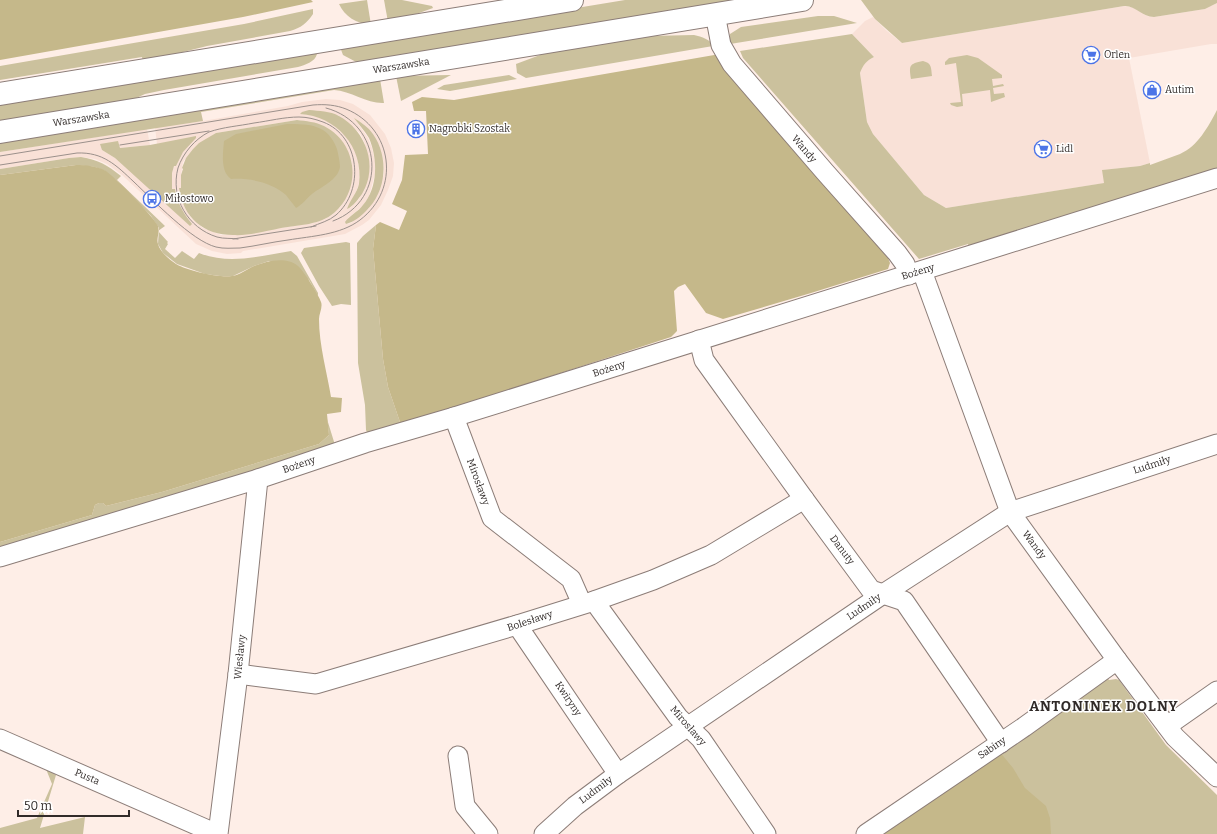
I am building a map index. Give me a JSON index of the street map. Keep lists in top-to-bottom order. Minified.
{"streets":{"main road":["Warszawska"],"street":["Wandy","Bożeny","Ludmiły","Mirosławy","Danuty","Bolesławy","Wiesławy","Kwiryny","Sabiny","Pusta"]},"crossings":[["Warszawska","Wandy"],["Wandy","Bożeny"],["Wandy","Ludmiły"],["Wandy","Sabiny"],["Bożeny","Mirosławy"],["Bożeny","Danuty"],["Bożeny","Wiesławy"],["Ludmiły","Mirosławy"],["Ludmiły","Danuty"],["Ludmiły","Kwiryny"],["Mirosławy","Bolesławy"],["Danuty","Bolesławy"],["Danuty","Sabiny"],["Bolesławy","Wiesławy"],["Bolesławy","Kwiryny"],["Wiesławy","Pusta"]],"districts":["ANTONINEK DOLNY"],"places":{"supermarket":["Orlen","Lidl"],"shop":["Autim"],"building":["Nagrobki Szostak"],"bus stop":["Miłostowo"]},"scale_bar":"50 m"}
